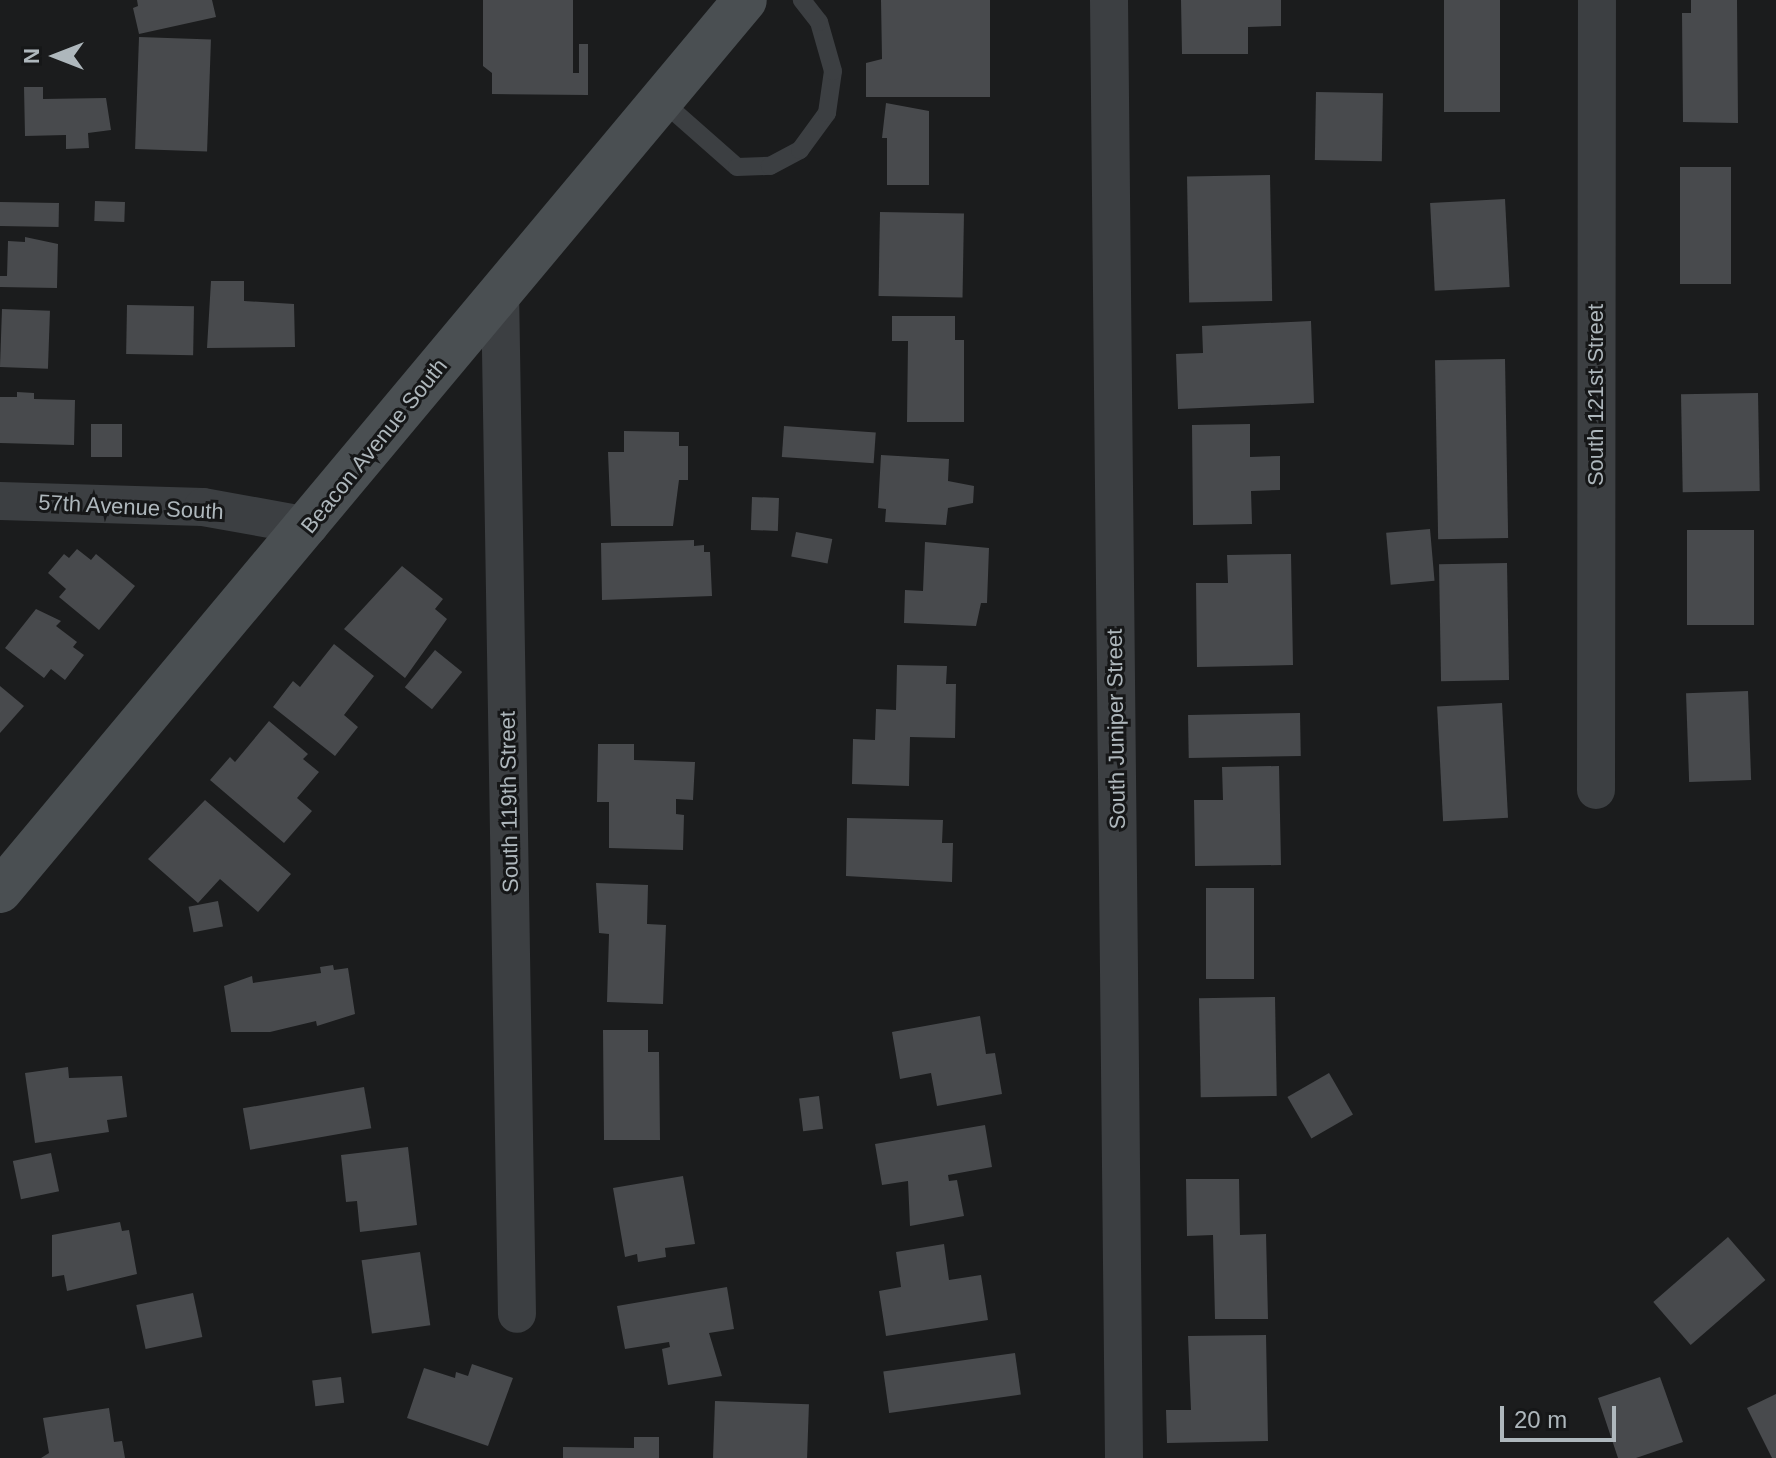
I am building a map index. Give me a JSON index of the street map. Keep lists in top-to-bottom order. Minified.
{"streets":{"street":["South 121st Street","Beacon Avenue South","57th Avenue South","South Juniper Street","South 119th Street"]},"crossings":[["Beacon Avenue South","57th Avenue South"],["Beacon Avenue South","South 119th Street"]],"scale_bar":"20 m","north":"left"}
